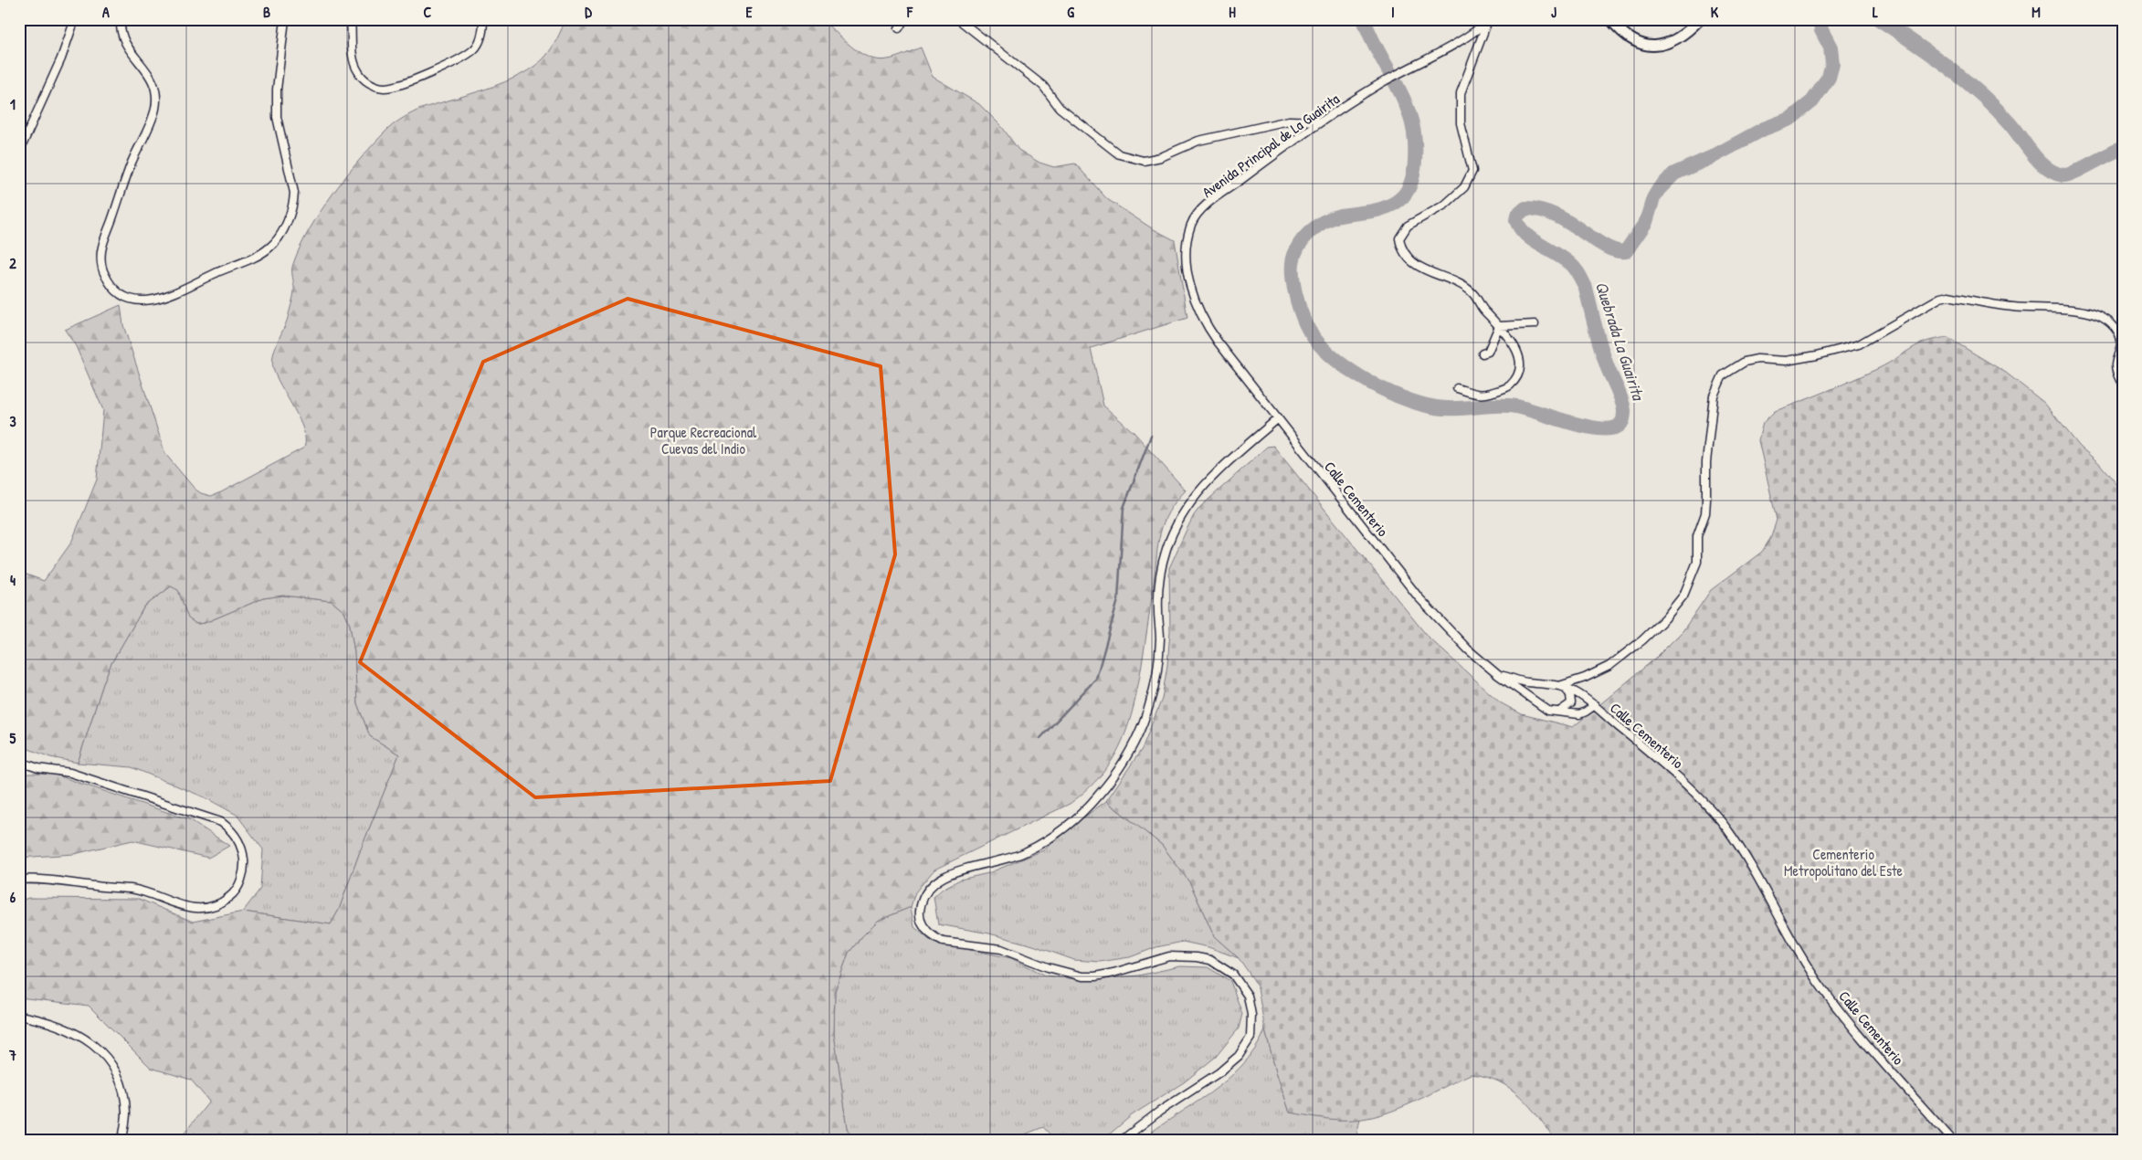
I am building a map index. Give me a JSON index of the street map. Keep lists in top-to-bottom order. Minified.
{"streets":{"street":["Avenida Principal de La Guairita","Calle Cementerio"]},"crossings":[["Avenida Principal de La Guairita","Calle Cementerio"]],"water":["Quebrada La Guairita"],"parks":["Parque Recreacional Cuevas del Indio","Cementerio Metropolitano del Este"],"grid":{"columns":["A","B","C","D","E","F","G","H","I","J","K","L","M"],"rows":["1","2","3","4","5","6","7"]}}
